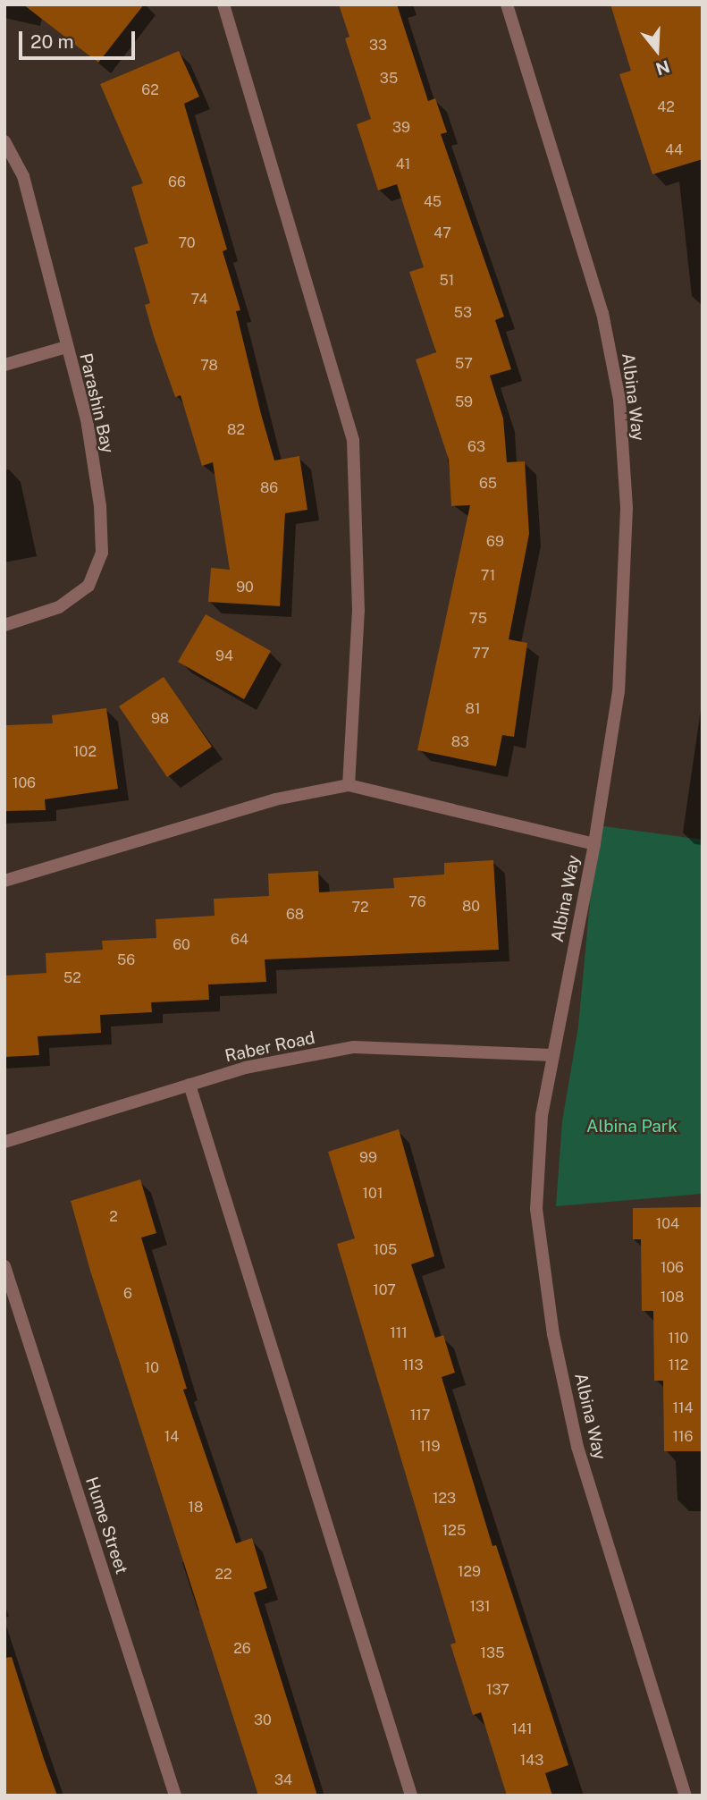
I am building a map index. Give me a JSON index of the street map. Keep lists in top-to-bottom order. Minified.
{"streets":{"street":["Albina Way","Parashin Bay","Raber Road","Hume Street"]},"crossings":[["Albina Way","Raber Road"]],"parks":["Albina Park"],"house_numbers":["33","35","62","42","39","44","41","66","45","47","70","51","74","53","57","78","59","82","63","65","86","69","71","90","75","77","94","81","98","83","102","106","76","80","72","68","64","60","56","52","99","101","2","104","105","106","107","6","108","111","110","113","112","10","114","117","14","116","119","123","18","125","129","22","131","26","135","137","30","141","143","34"],"scale_bar":"20 m","north":"bottom"}
